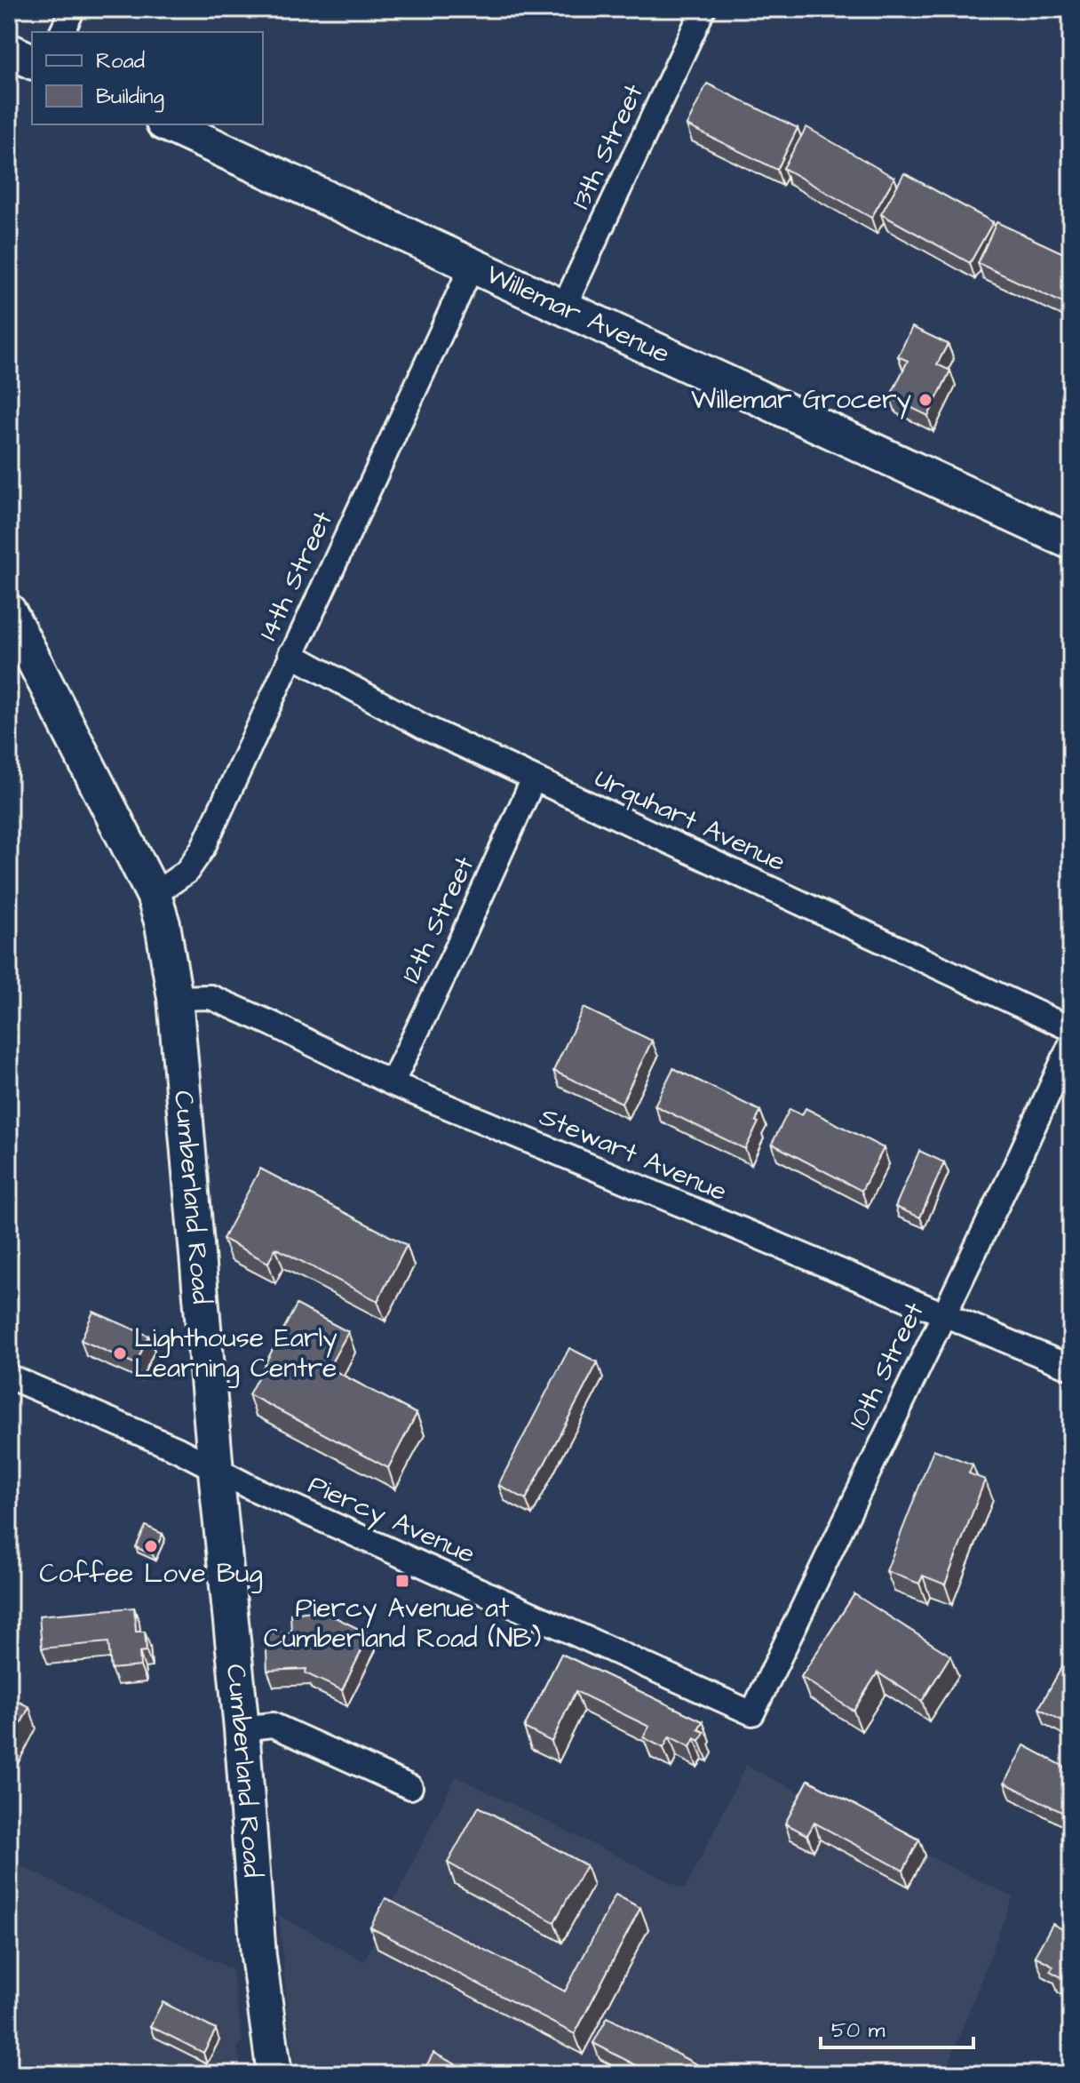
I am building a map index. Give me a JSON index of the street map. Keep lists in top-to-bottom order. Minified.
{"streets":{"street":["13th Street","Willemar Avenue","14th Street","Urquhart Avenue","12th Street","Stewart Avenue","Cumberland Road","10th Street","Piercy Avenue"]},"crossings":[["13th Street","Willemar Avenue"],["Willemar Avenue","14th Street"],["14th Street","Urquhart Avenue"],["14th Street","Cumberland Road"],["Urquhart Avenue","12th Street"],["12th Street","Stewart Avenue"],["Stewart Avenue","Cumberland Road"],["Stewart Avenue","10th Street"],["Cumberland Road","Piercy Avenue"],["10th Street","Piercy Avenue"]],"places":{"other":["Willemar Grocery","Lighthouse Early Learning Centre","Coffee Love Bug"],"transit":["Piercy Avenue at Cumberland Road (NB)"]},"legend":["Road","Building"],"scale_bar":"50 m"}
